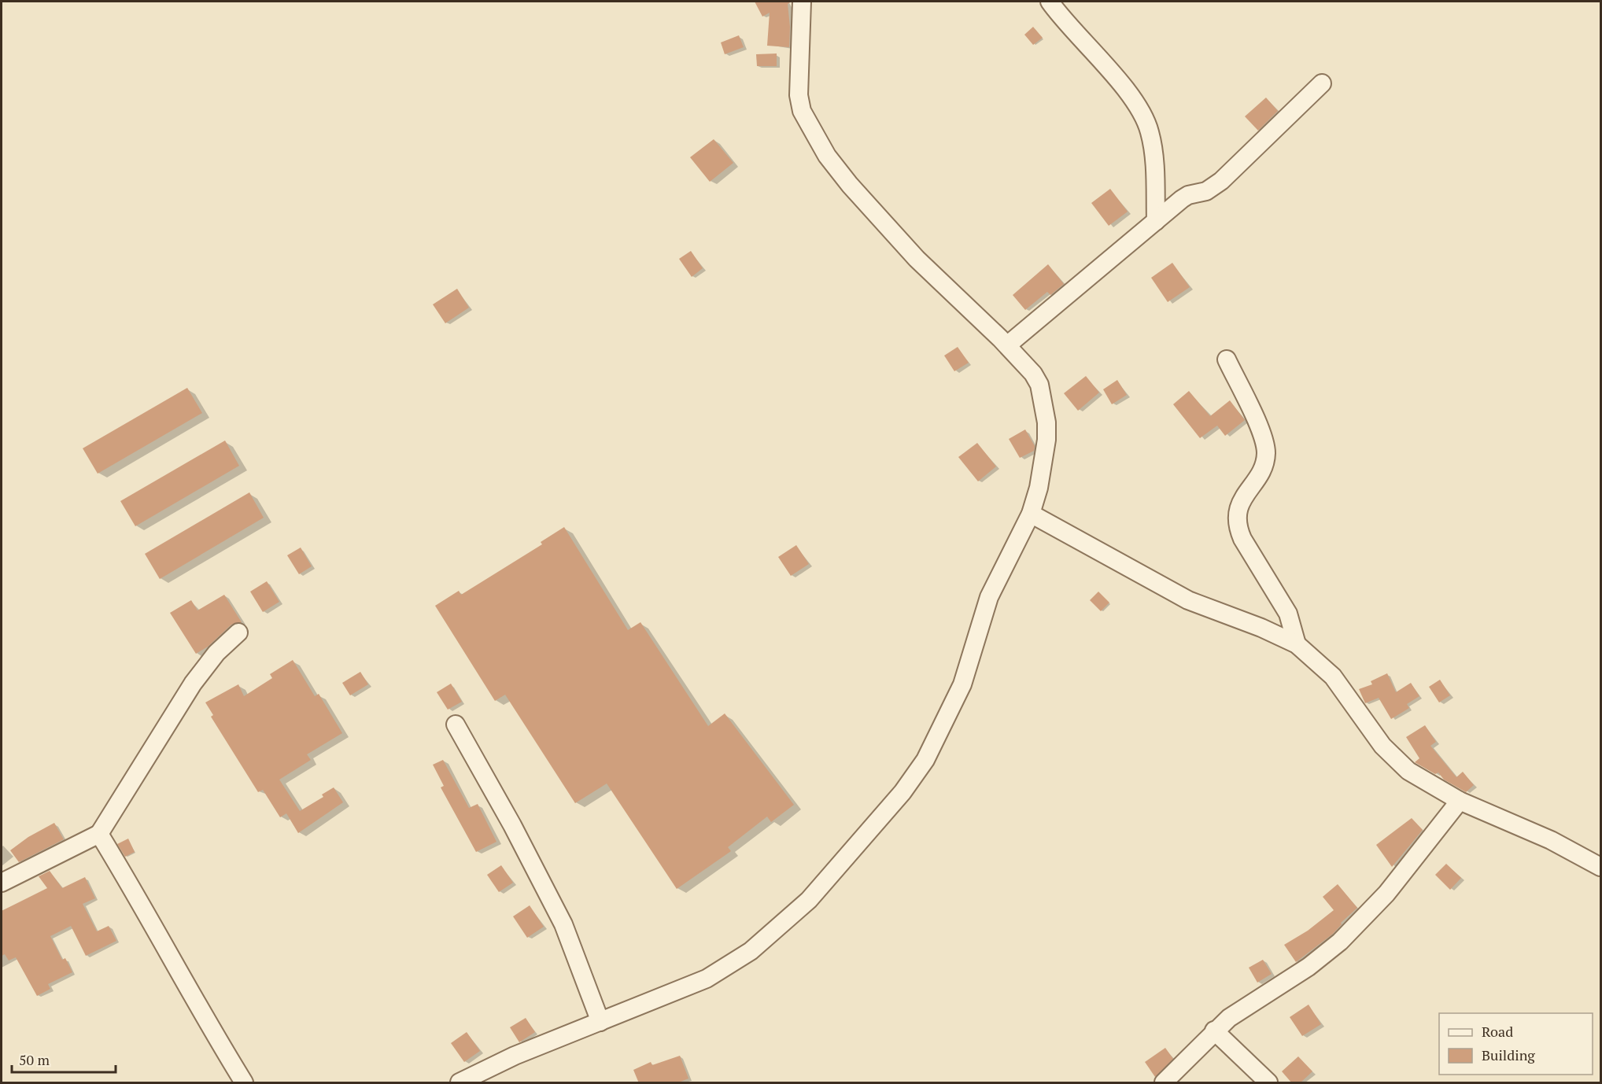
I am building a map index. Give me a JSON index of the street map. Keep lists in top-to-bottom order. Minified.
{"legend":["Road","Building"],"scale_bar":"50 m"}
